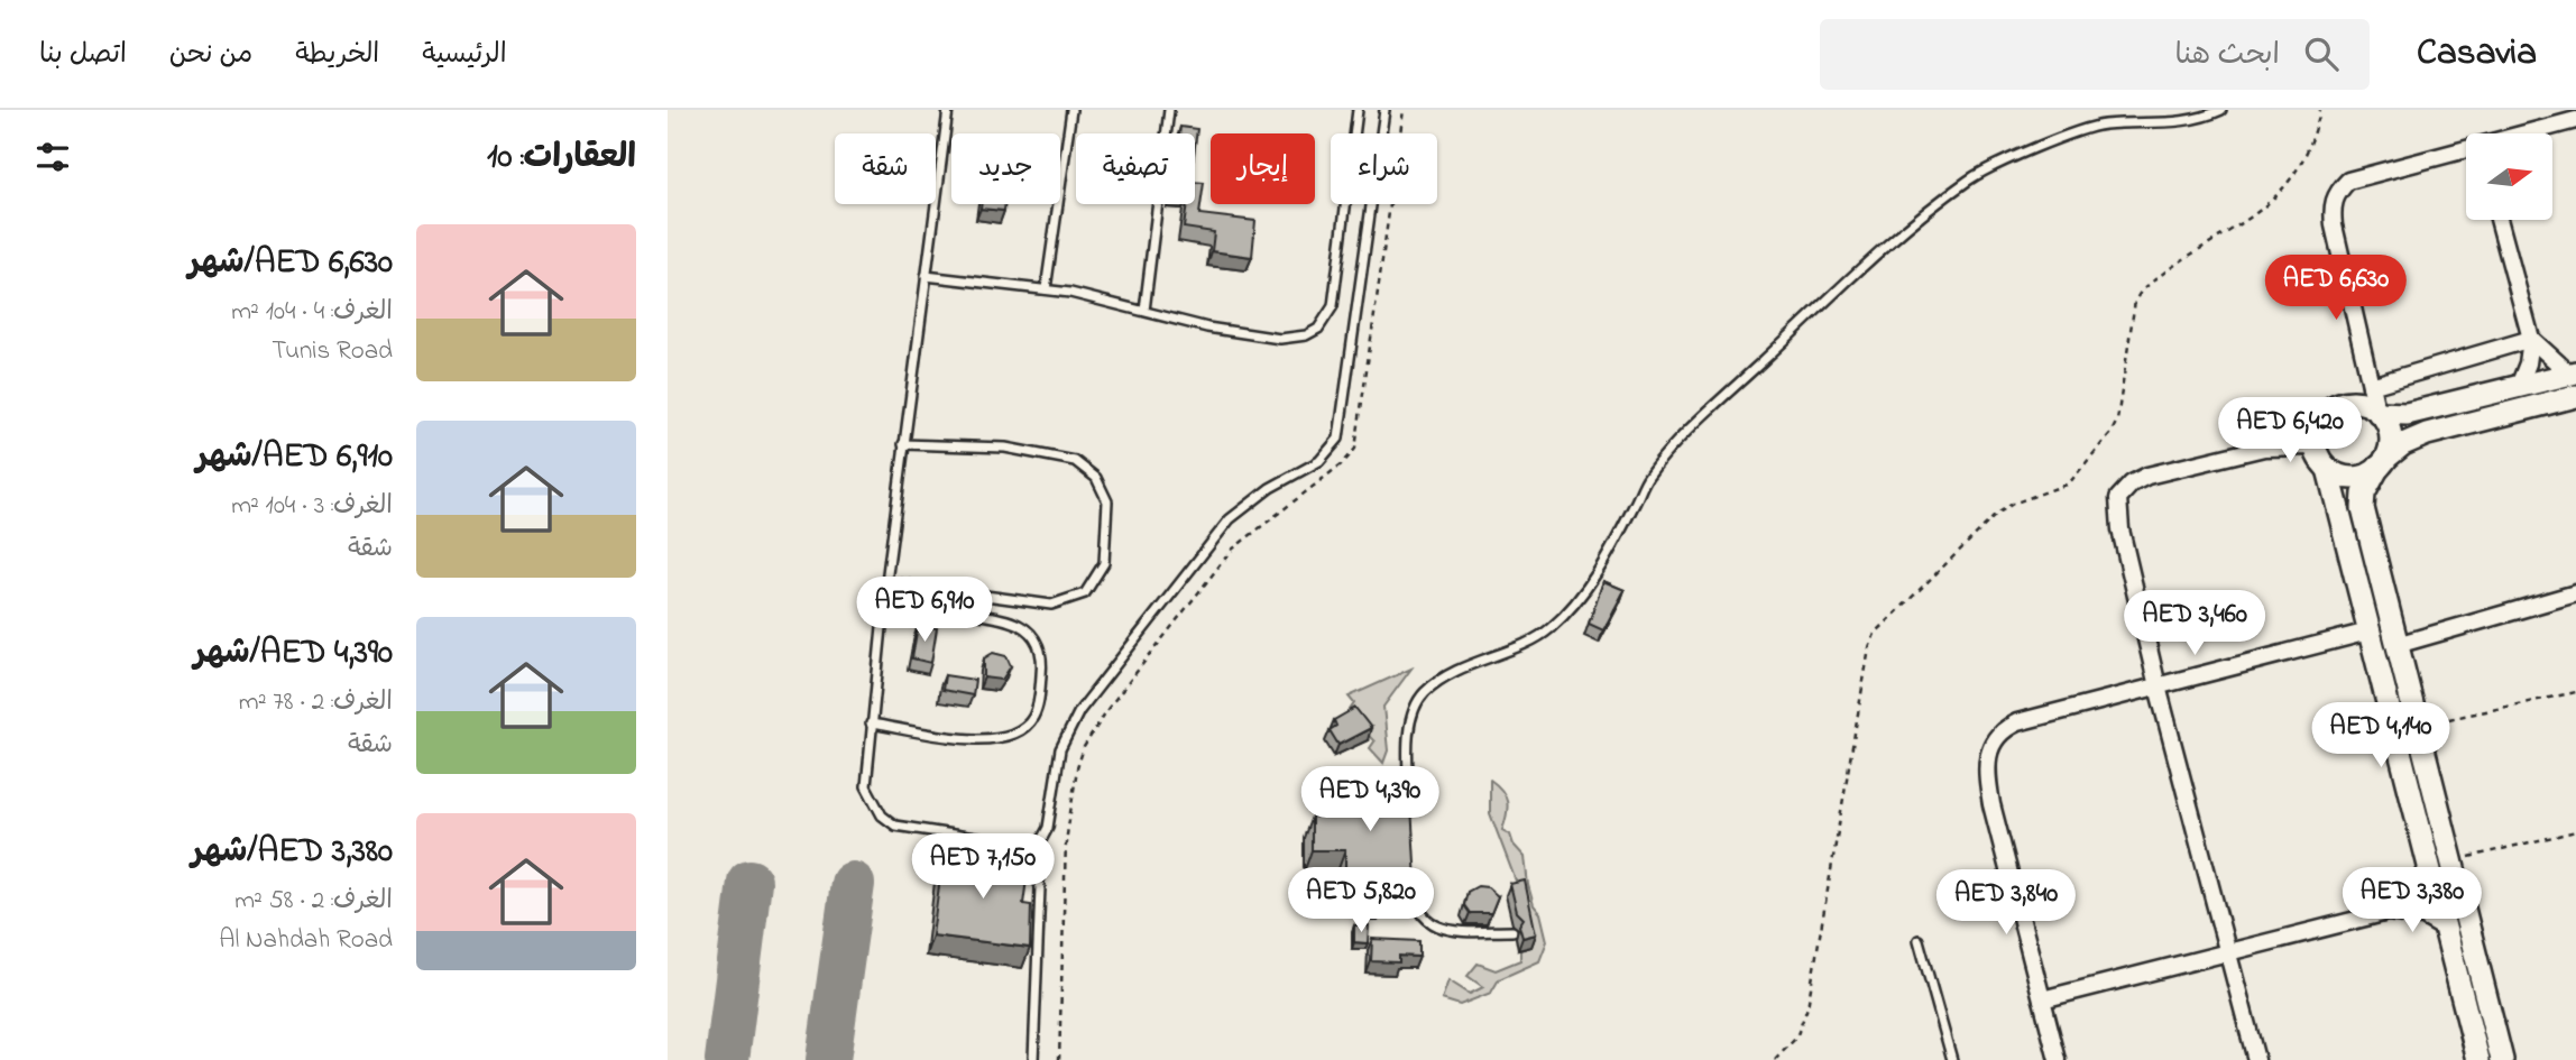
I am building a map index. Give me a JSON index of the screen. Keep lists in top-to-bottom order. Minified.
{"north":"right","page":{"header":"Casavia","search":"ابحث هنا","nav":["الرئيسية","الخريطة","من نحن","اتصل بنا"],"heading":"العقارات: 10","chip":["شراء","إيجار","تصفية","جديد","شقة"],"list":[{"name":"AED 6,630/شهر","note":"الغرف: 4 · 104 m² · Tunis Road"},{"name":"AED 6,910/شهر","note":"الغرف: 3 · 104 m² · شقة"},{"name":"AED 4,390/شهر","note":"الغرف: 2 · 78 m² · شقة"},{"name":"AED 3,380/شهر","note":"الغرف: 2 · 58 m² · Al Nahdah Road"}],"price":["AED 6,630","AED 6,420","AED 6,910","AED 3,460","AED 4,140","AED 4,390","AED 7,150","AED 5,820","AED 3,380","AED 3,840"]}}
